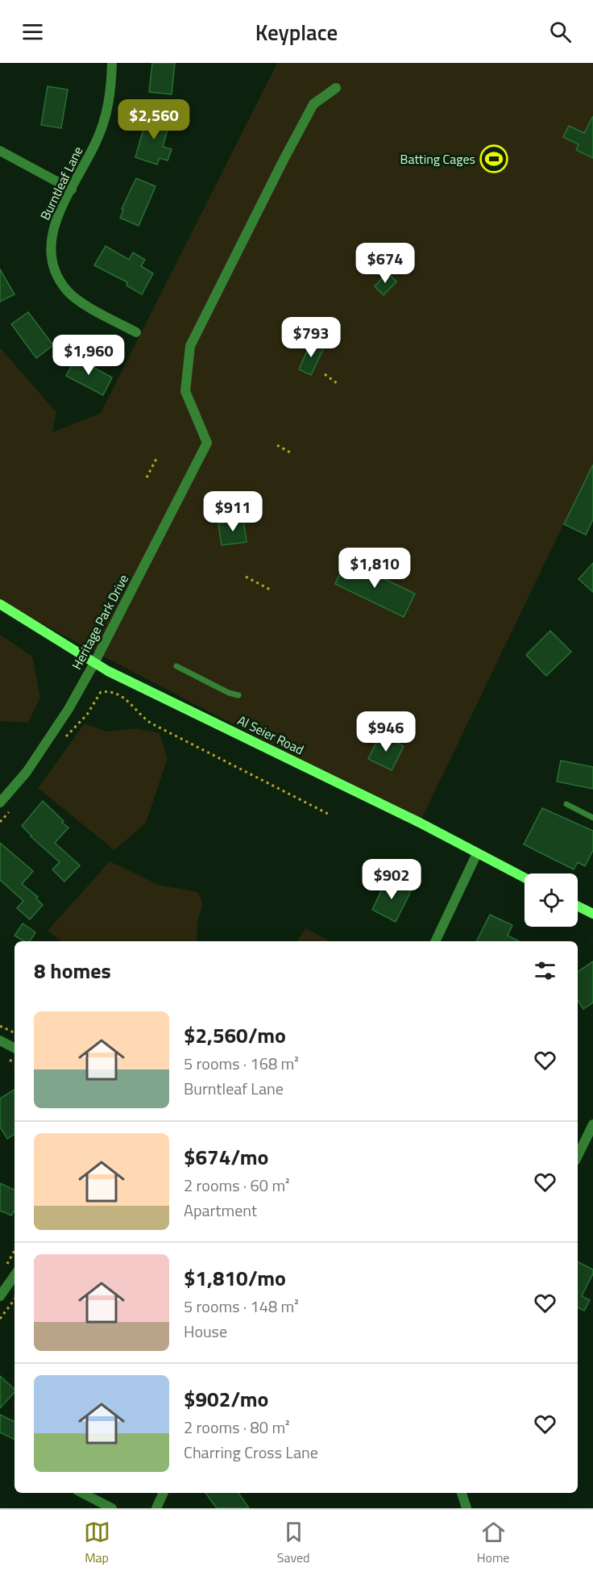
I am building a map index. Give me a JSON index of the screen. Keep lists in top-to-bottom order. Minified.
{"streets":{"street":["Burntleaf Lane","Heritage Park Drive","Al Seier Road"]},"crossings":[["Heritage Park Drive","Al Seier Road"]],"places":{"sports":["Batting Cages"]},"page":{"header":"Keyplace","price":["$2,560","$674","$793","$1,960","$911","$1,810","$946","$902"],"heading":"8 homes","list":[{"name":"$2,560/mo","note":"5 rooms · 168 m² · Burntleaf Lane"},{"name":"$674/mo","note":"2 rooms · 60 m² · Apartment"},{"name":"$1,810/mo","note":"5 rooms · 148 m² · House"},{"name":"$902/mo","note":"2 rooms · 80 m² · Charring Cross Lane"}],"tabs":["Map","Saved","Home"]}}
